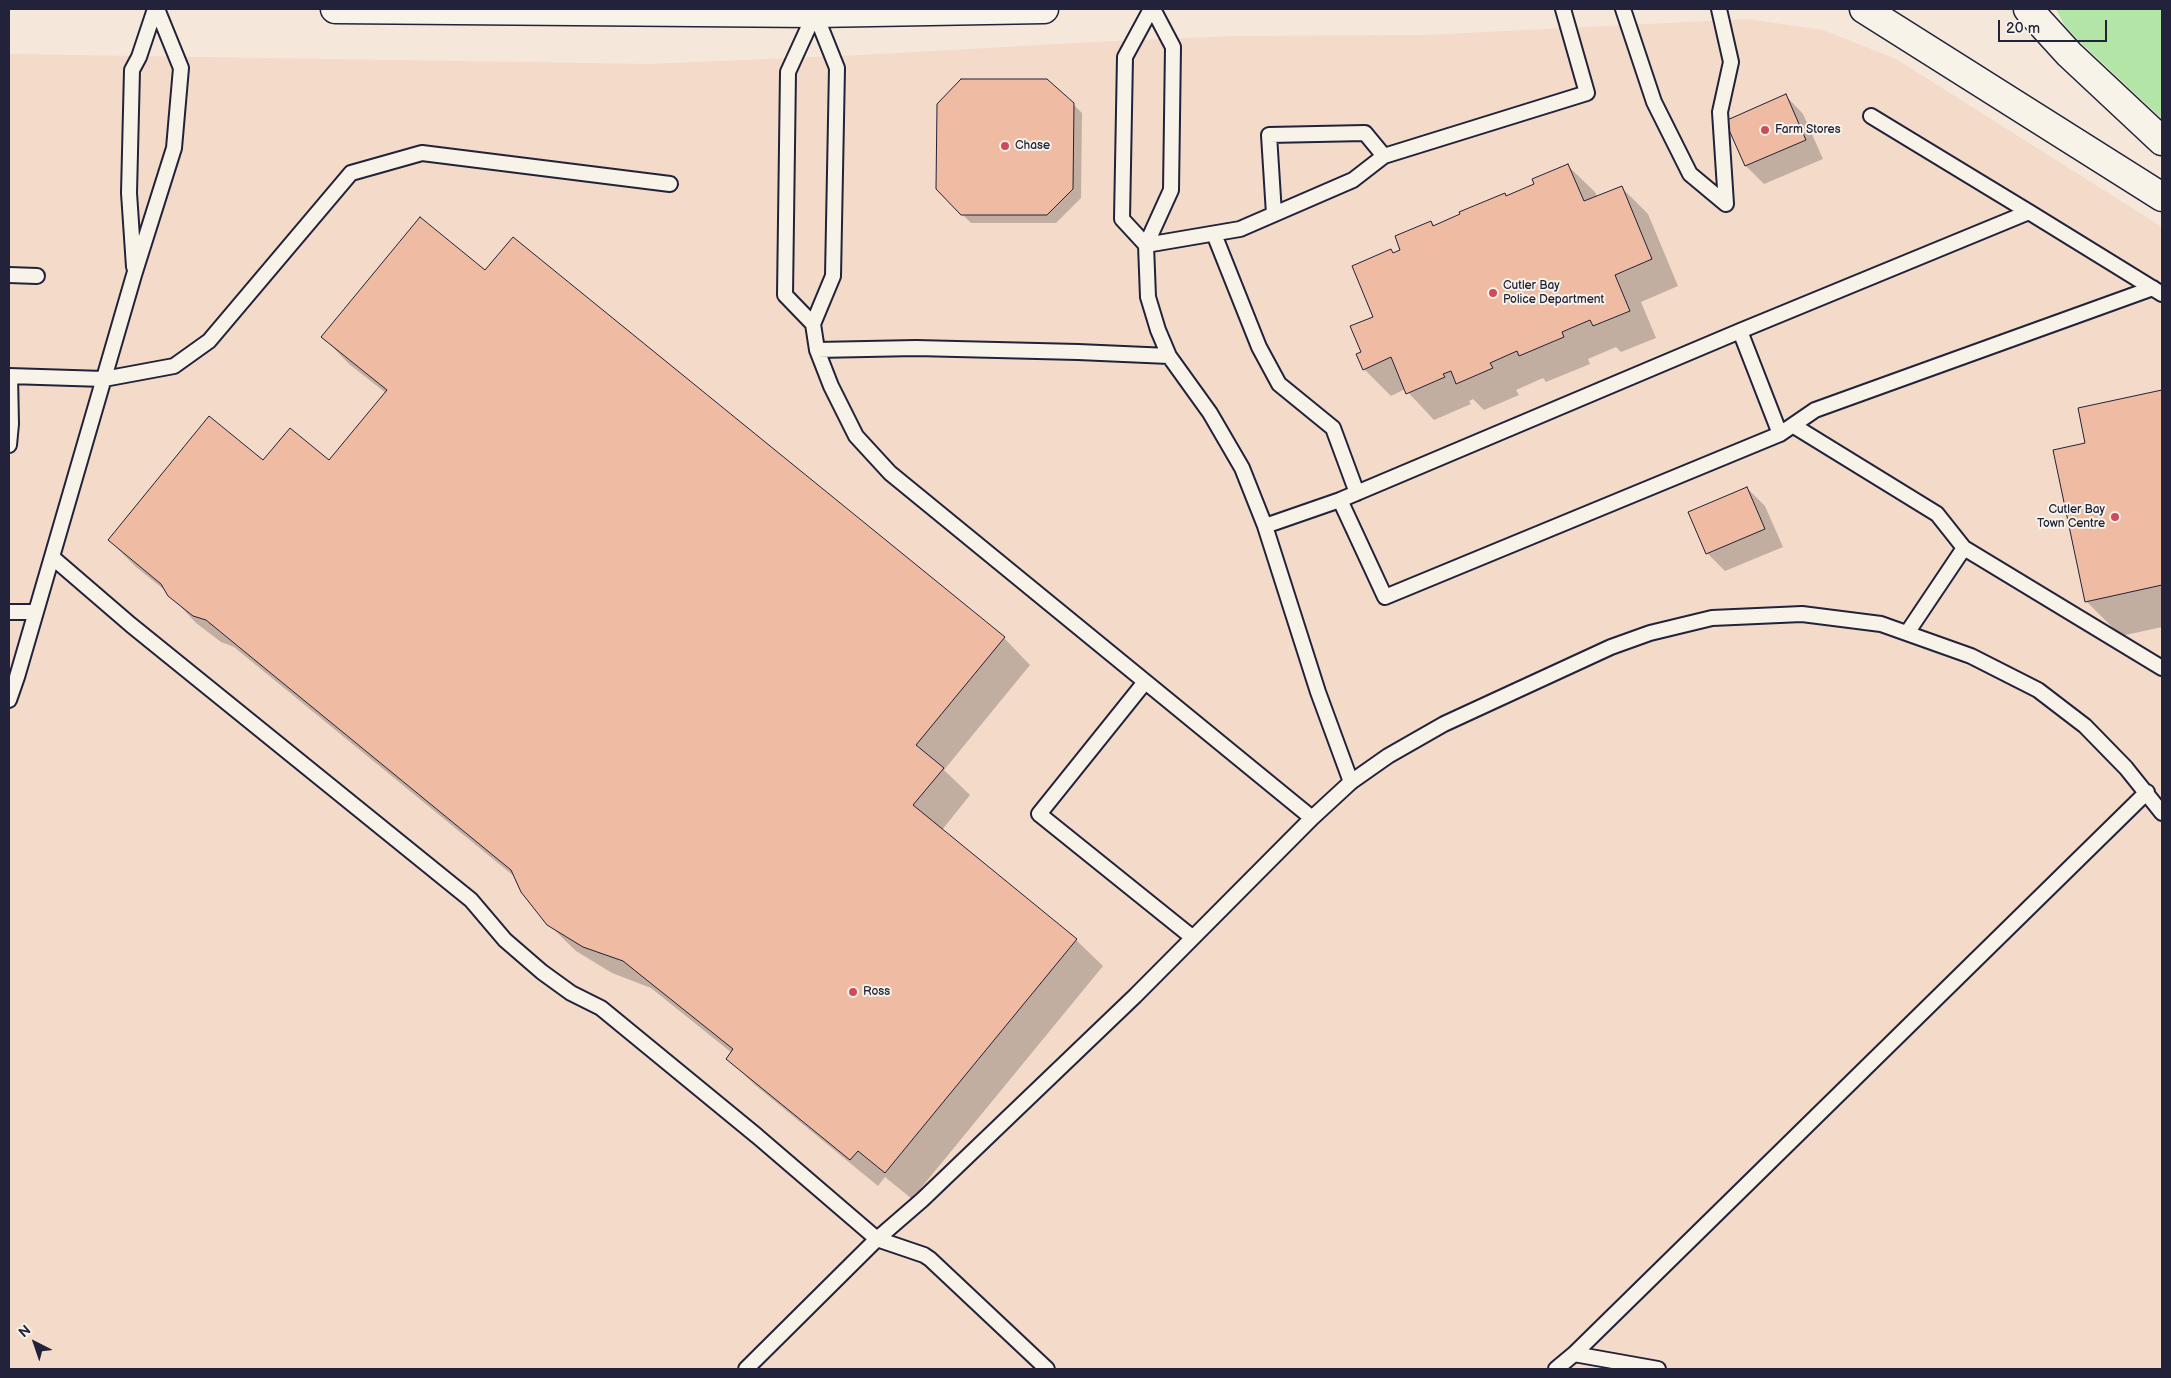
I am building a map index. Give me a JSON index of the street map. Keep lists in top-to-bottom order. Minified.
{"places":["Farm Stores","Chase","Cutler Bay Police Department","Cutler Bay Town Centre","Ross"],"scale_bar":"20 m","north":"top left"}
